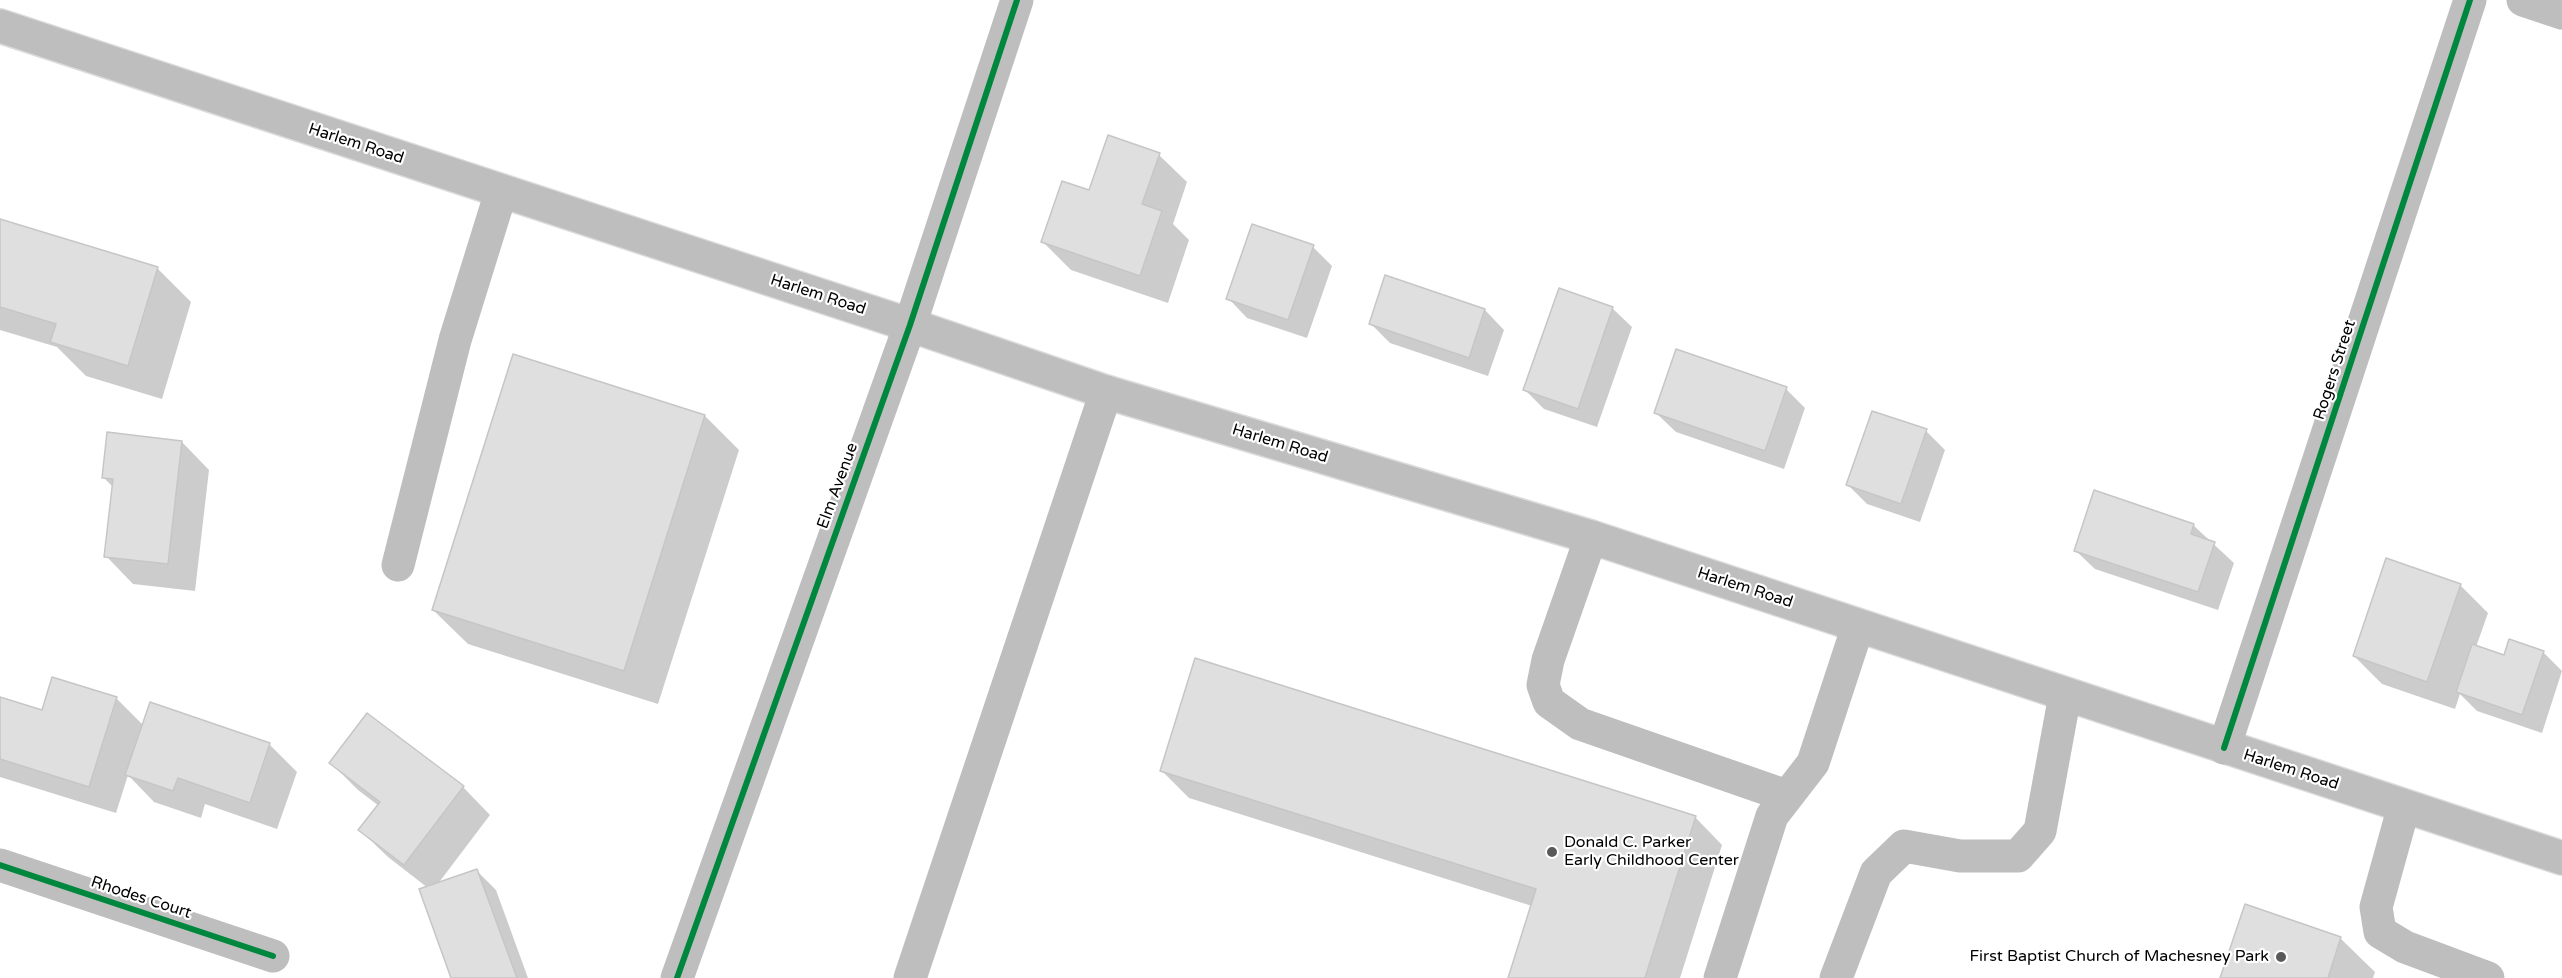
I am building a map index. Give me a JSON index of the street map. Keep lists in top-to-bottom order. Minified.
{"streets":{"main road":["Harlem Road","Rogers Street","Elm Avenue","Rhodes Court"]},"crossings":[["Harlem Road","Rogers Street"],["Harlem Road","Elm Avenue"]],"places":["Donald C. Parker Early Childhood Center","First Baptist Church of Machesney Park"]}
